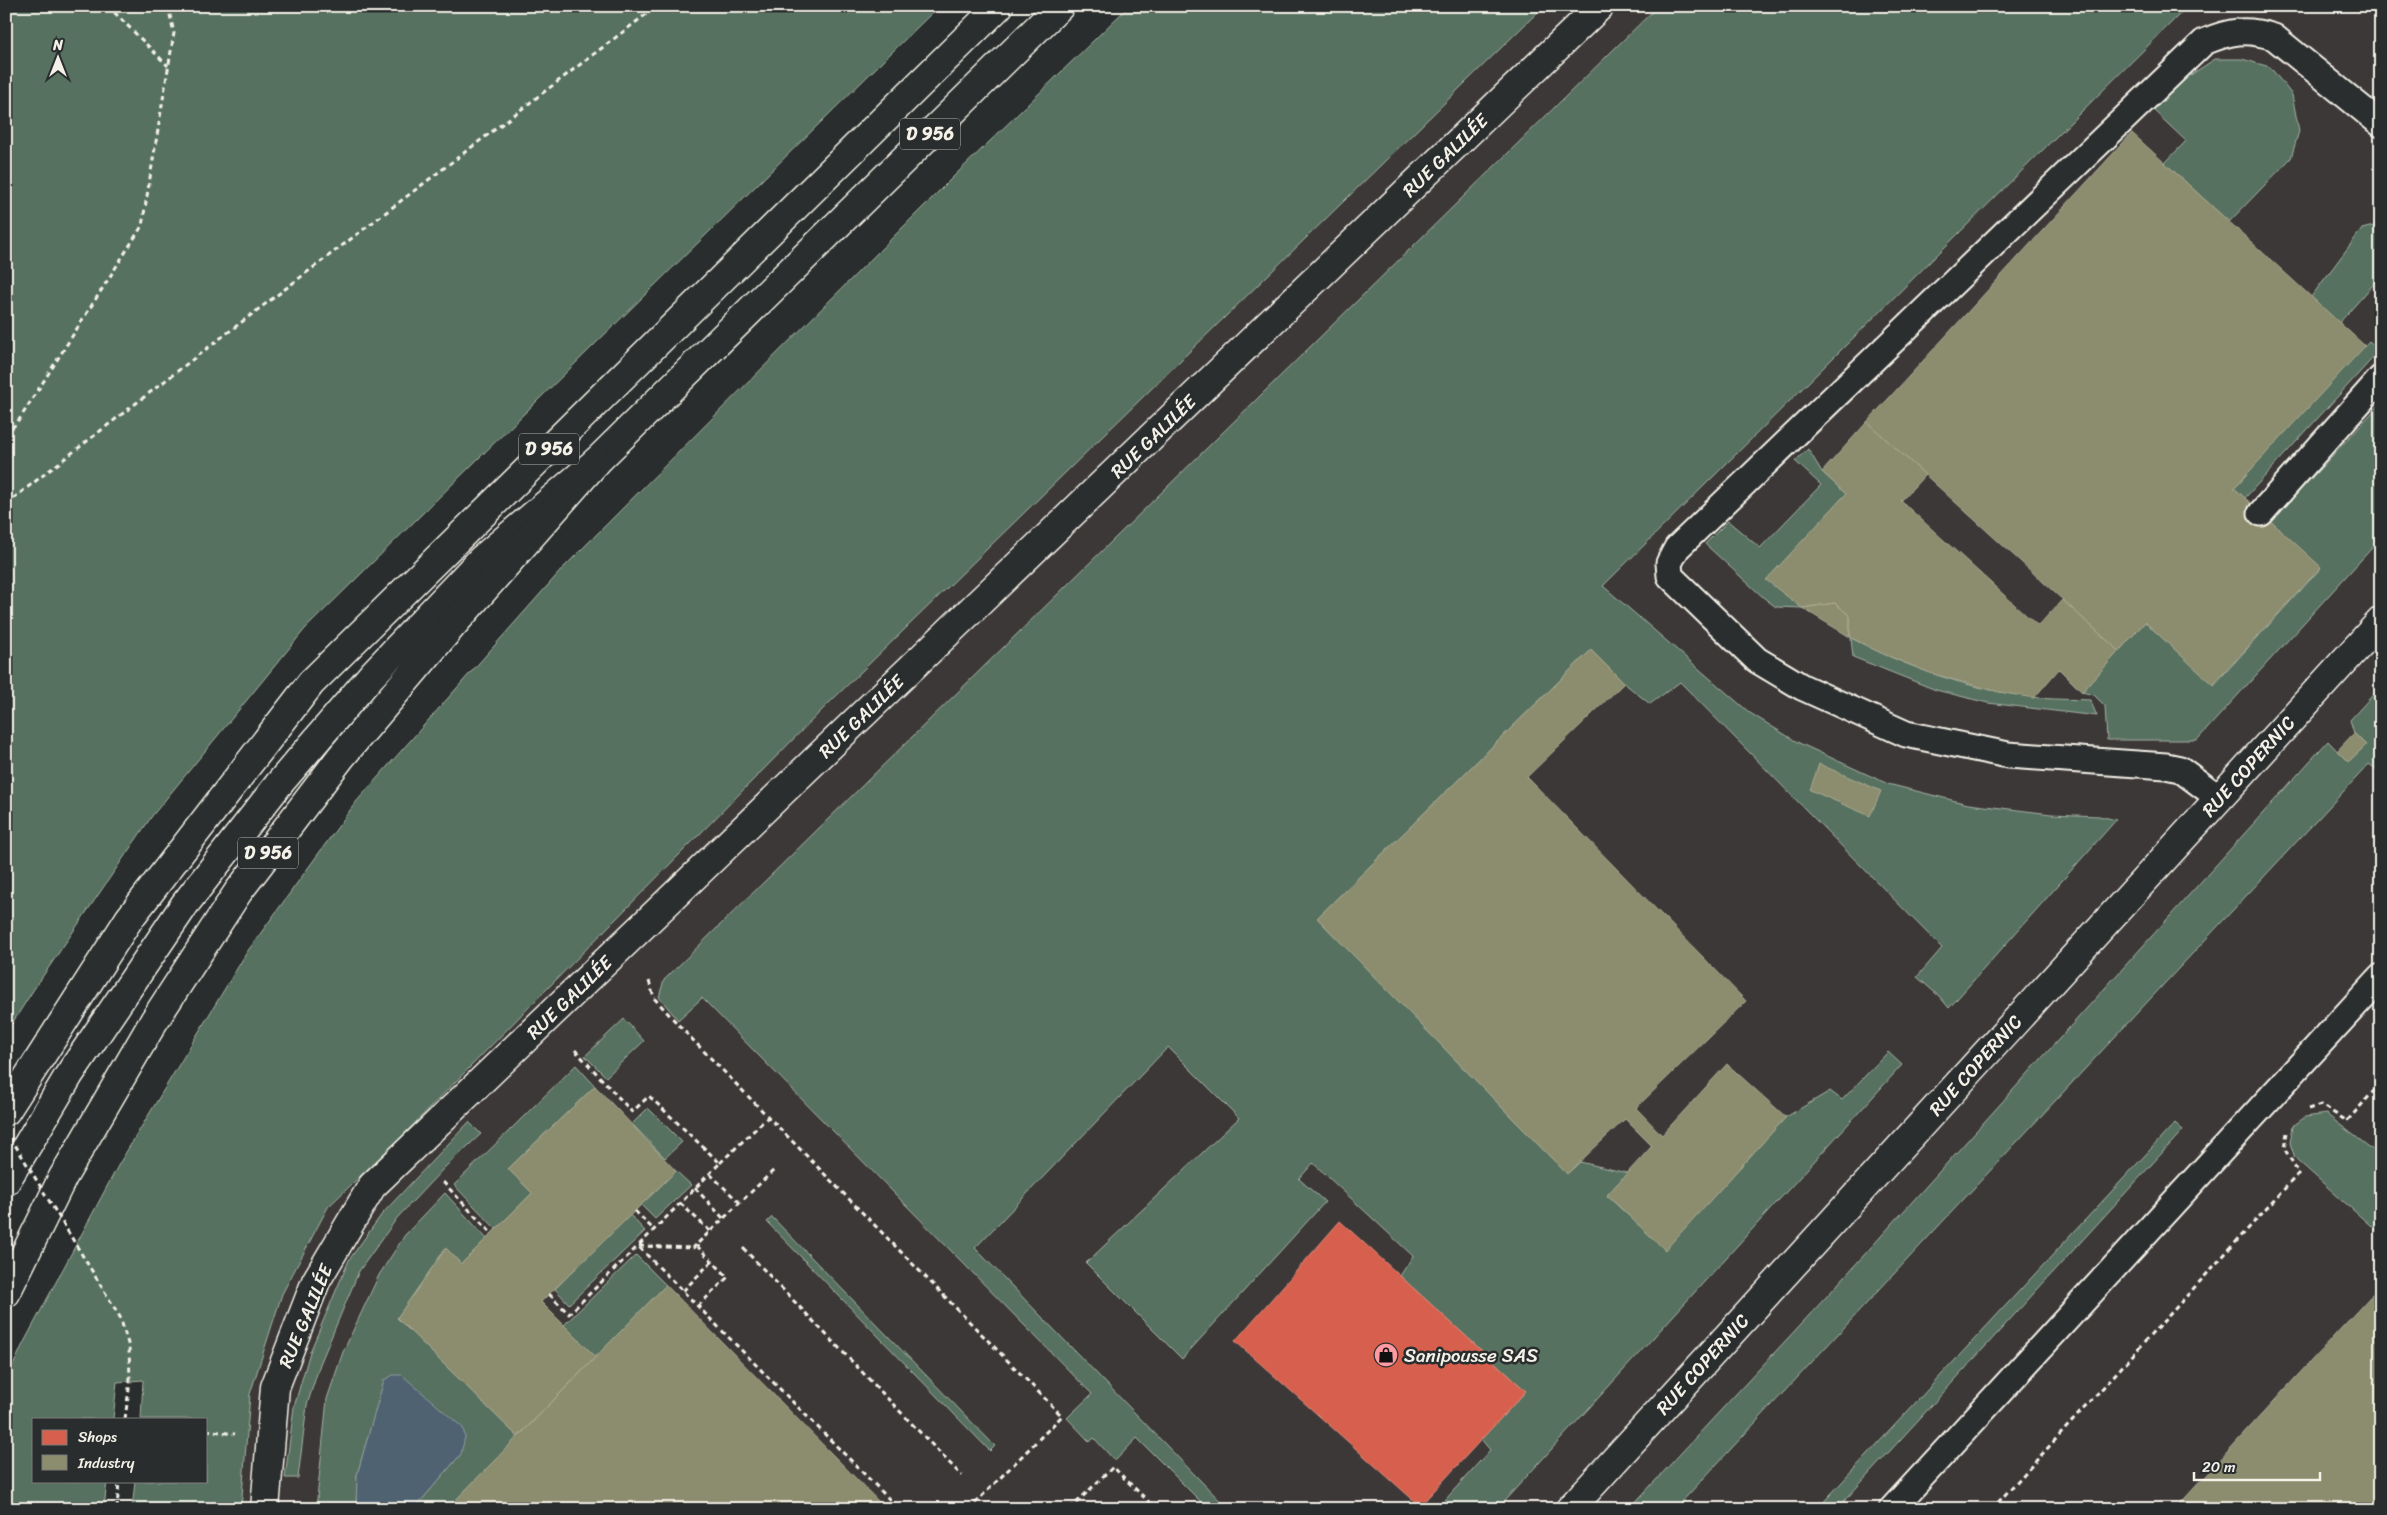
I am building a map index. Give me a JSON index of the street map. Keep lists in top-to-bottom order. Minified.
{"streets":{"main road":["D 956","RUE GALILÉE","RUE COPERNIC"]},"places":{"shop":["Sanipousse SAS"]},"legend":["Shops","Industry"],"scale_bar":"20 m","north":"top"}
